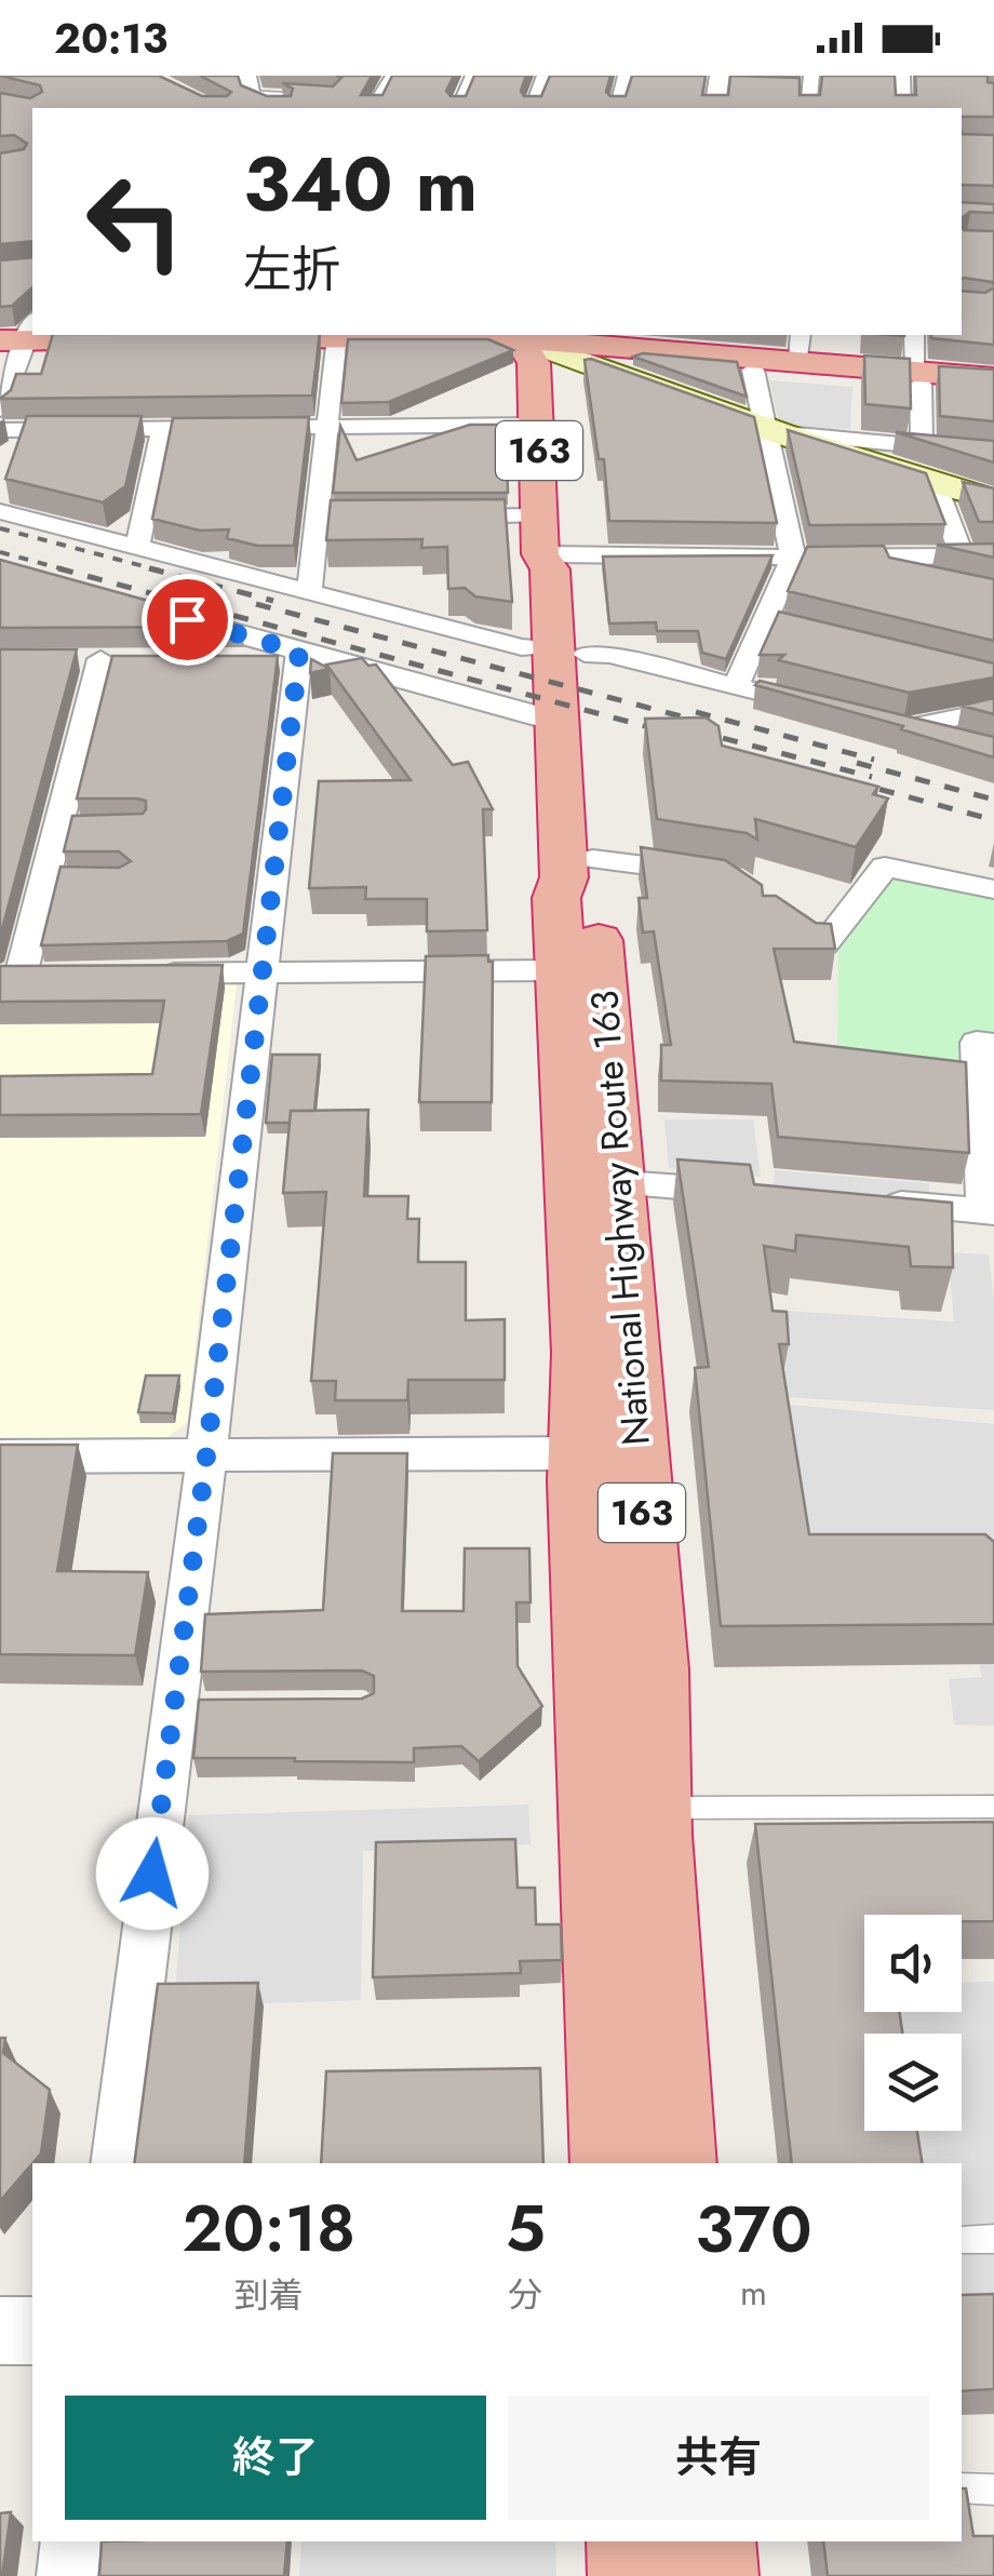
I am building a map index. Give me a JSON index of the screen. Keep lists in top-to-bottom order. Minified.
{"streets":{"highway":["163","National Highway Route 163"]},"crossings":[["163","National Highway Route 163"]],"page":{"status":"20:13","turn":["340 m","左折"],"eta":["20:18","到着","5","分","370","m"],"buttons":["終了","共有"]}}
